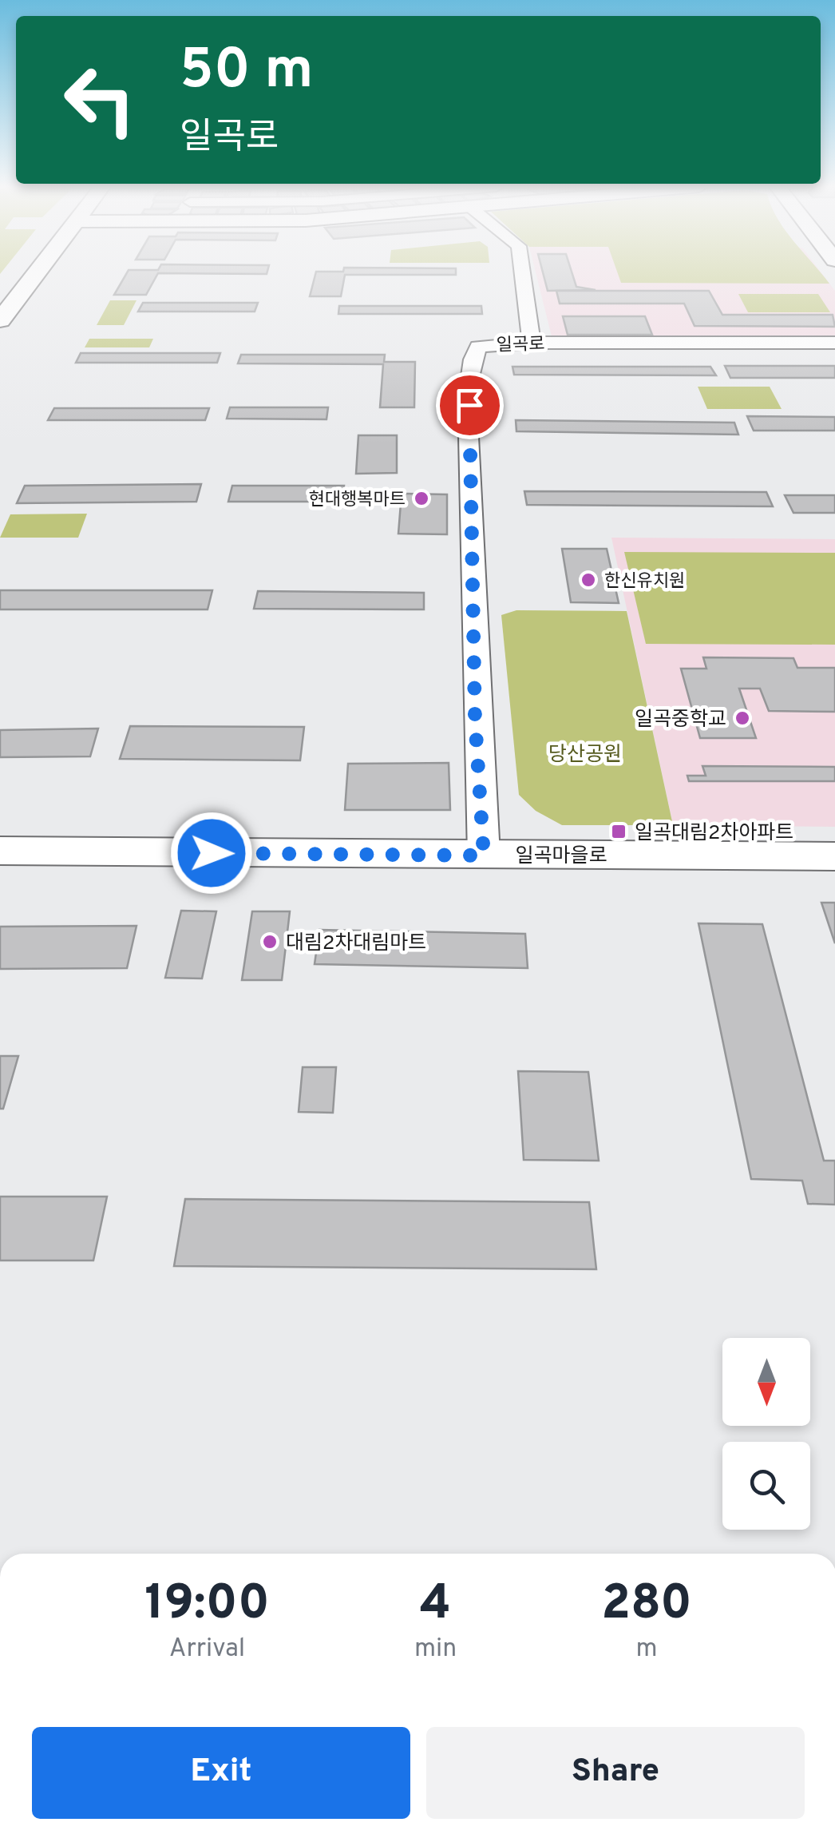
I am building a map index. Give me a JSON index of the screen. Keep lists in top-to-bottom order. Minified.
{"streets":{"street":["일곡로","일곡마을로"]},"crossings":[["일곡로","일곡마을로"]],"parks":["당산공원"],"places":{"other":["현대행복마트","한신유치원","일곡중학교","대림2차대림마트"],"transit":["일곡대림2차아파트"]},"north":"bottom","page":{"turn":["50 m","일곡로"],"eta":["19:00","Arrival","4","min","280","m"],"buttons":["Exit","Share"]}}
